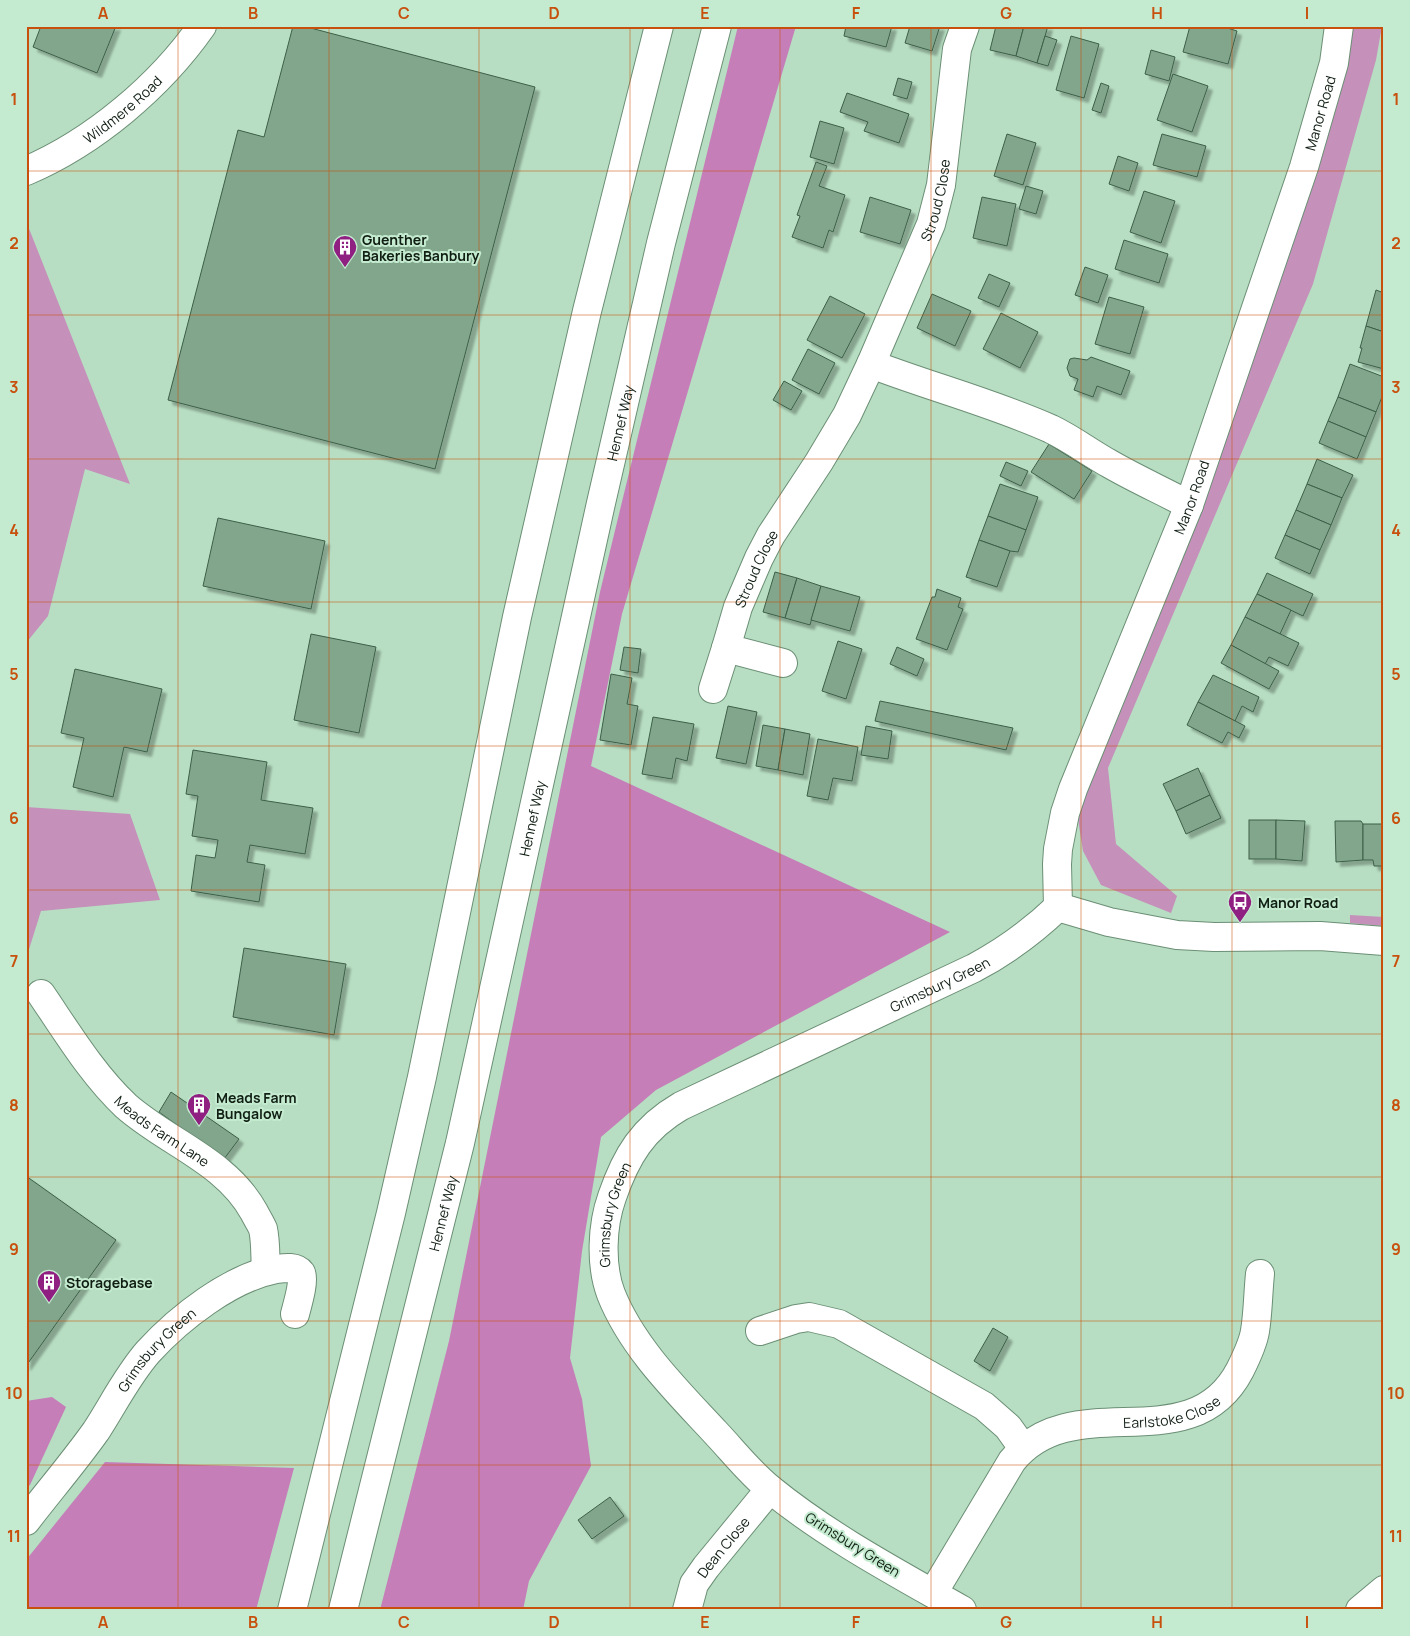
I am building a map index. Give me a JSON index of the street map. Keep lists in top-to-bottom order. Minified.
{"streets":{"main road":["Wildmere Road","Manor Road","Stroud Close","Hennef Way","Grimsbury Green","Meads Farm Lane","Earlstoke Close","Dean Close"]},"crossings":[["Manor Road","Grimsbury Green"],["Grimsbury Green","Meads Farm Lane"],["Grimsbury Green","Earlstoke Close"],["Grimsbury Green","Dean Close"]],"places":{"building":["Guenther Bakeries Banbury","Meads Farm Bungalow","Storagebase"],"bus stop":["Manor Road"]},"grid":{"columns":["A","B","C","D","E","F","G","H","I"],"rows":["1","2","3","4","5","6","7","8","9","10","11"]}}
